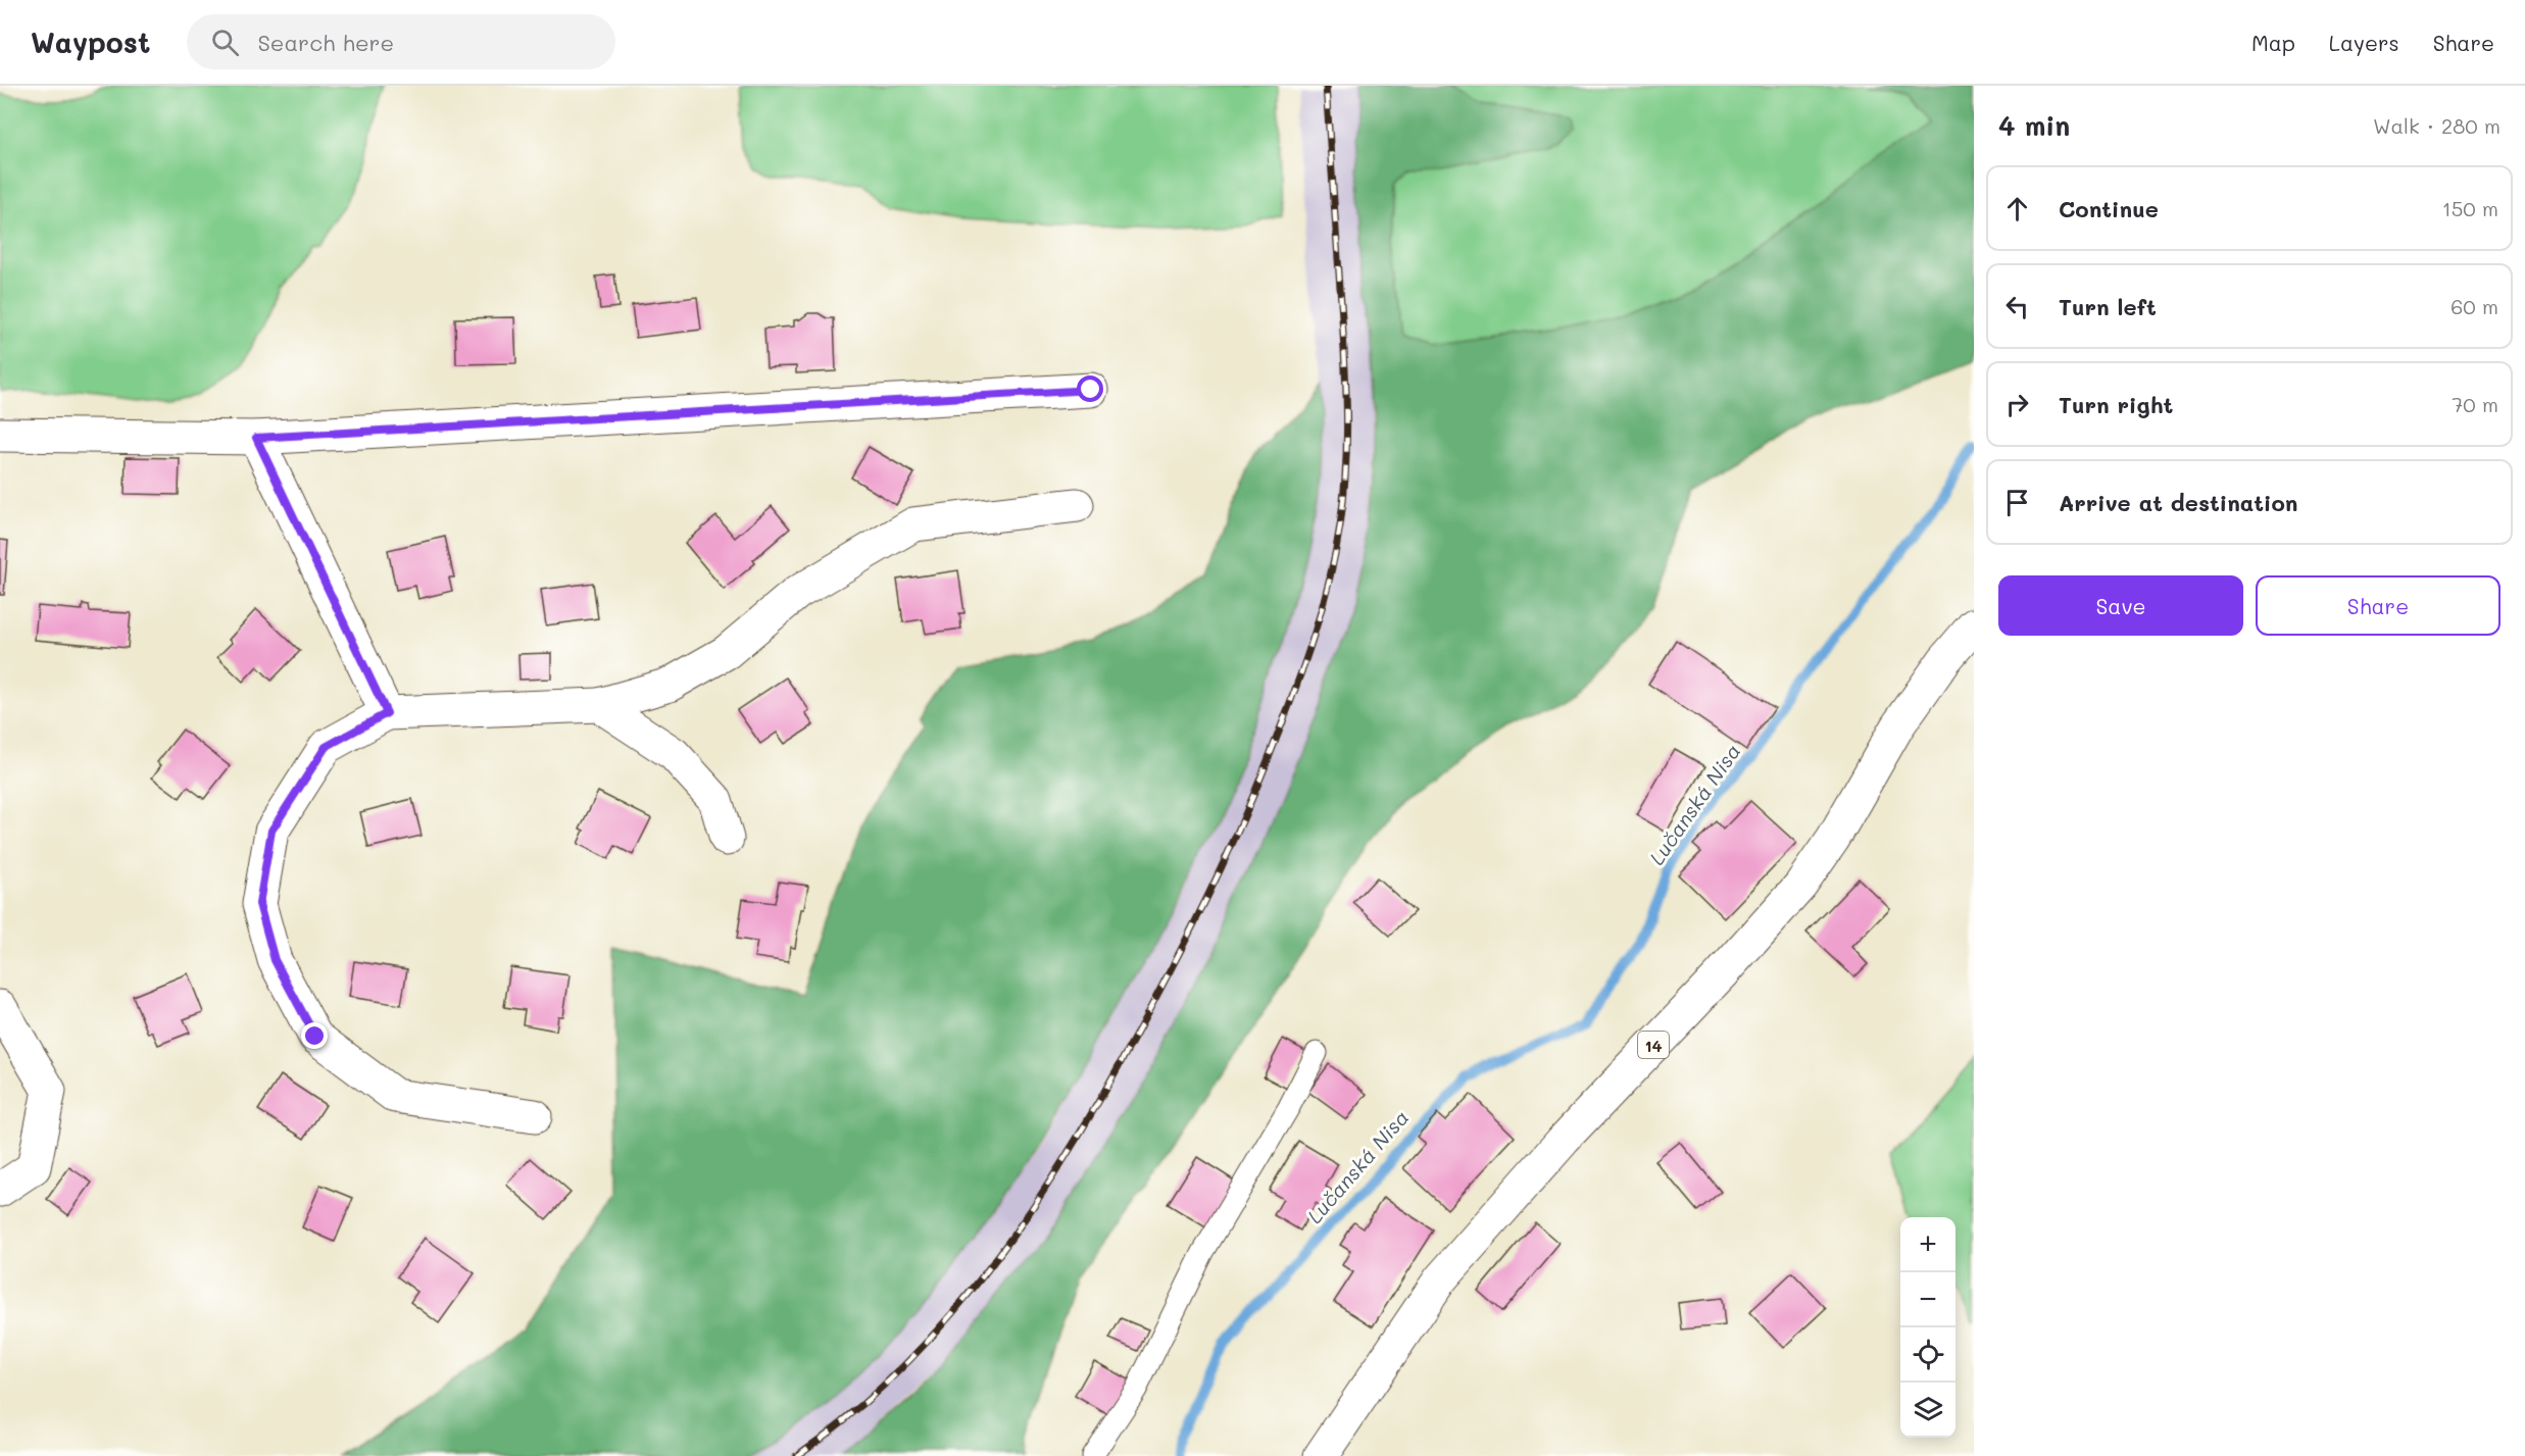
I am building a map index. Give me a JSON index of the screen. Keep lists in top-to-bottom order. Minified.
{"streets":{"street":["14"]},"water":["Lučanská Nisa"],"page":{"header":"Waypost","search":"Search here","nav":["Map","Layers","Share"],"heading":["4 min","Walk · 280 m"],"list":[["Continue","150 m"],["Turn left","60 m"],["Turn right","70 m"],"Arrive at destination"],"buttons":["Save","Share"],"map_buttons":["+","−"]}}
